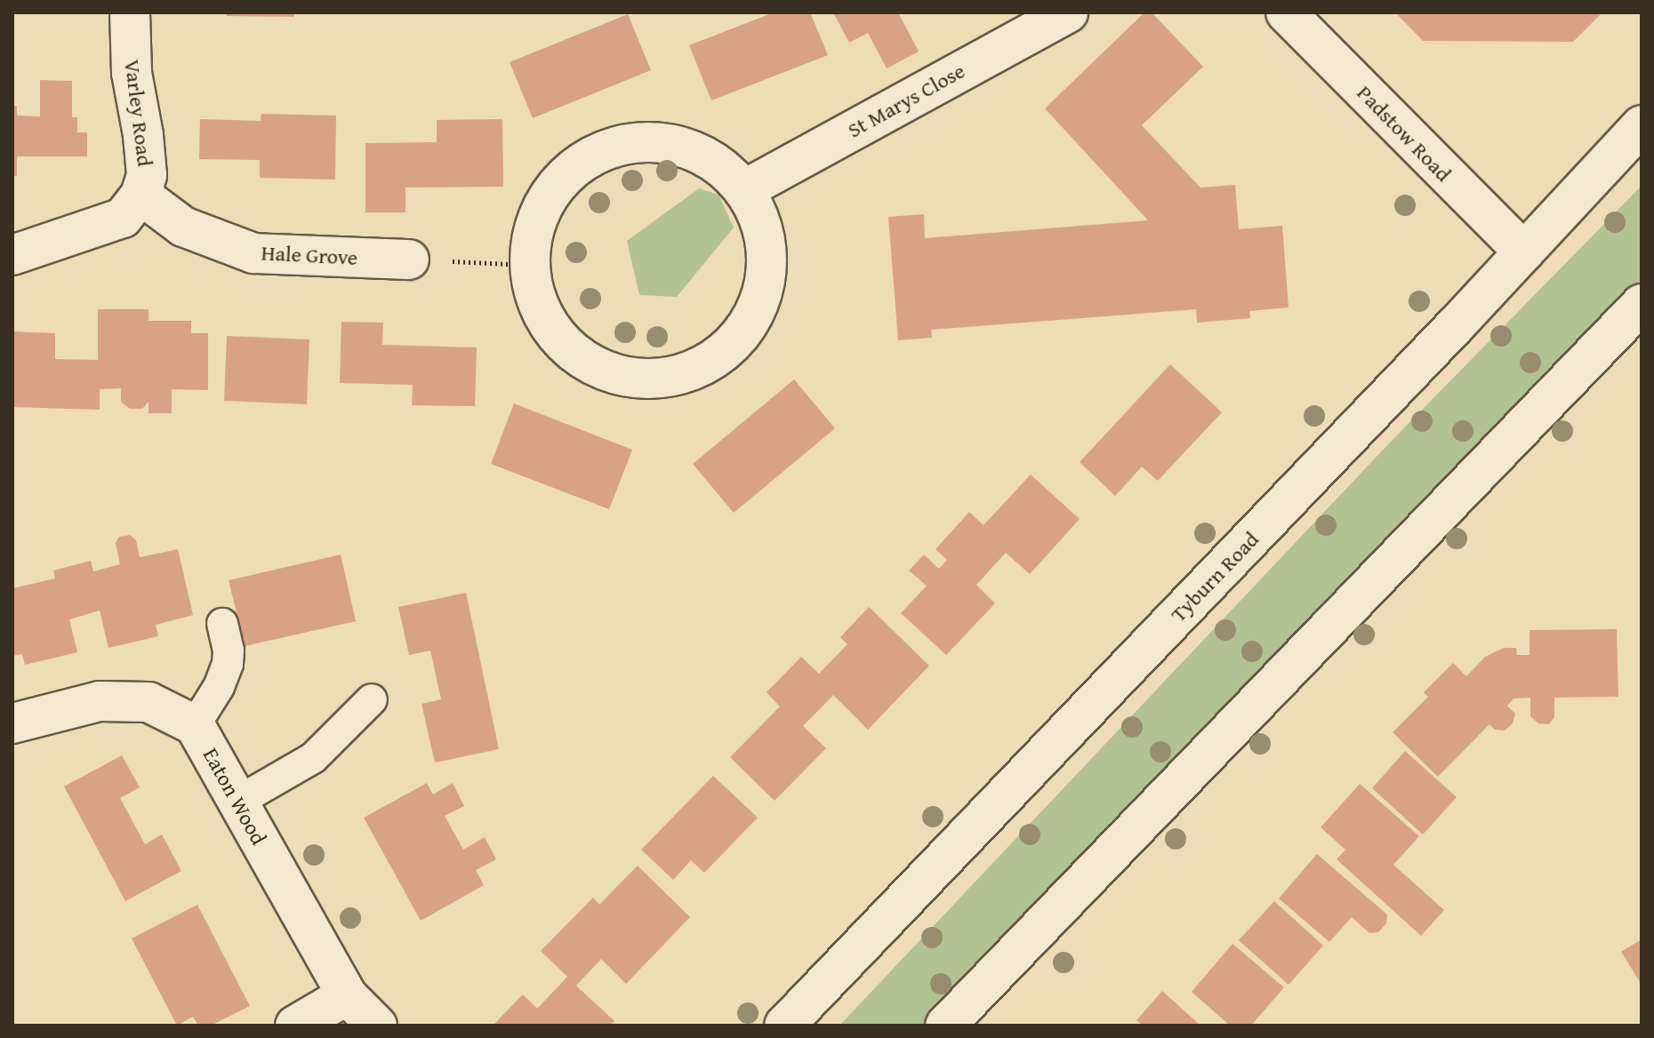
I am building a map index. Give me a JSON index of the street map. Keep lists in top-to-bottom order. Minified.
{"streets":{"street":["St Marys Close","Varley Road","Padstow Road","Hale Grove","Tyburn Road","Eaton Wood"]},"crossings":[["Varley Road","Hale Grove"],["Padstow Road","Tyburn Road"]]}
